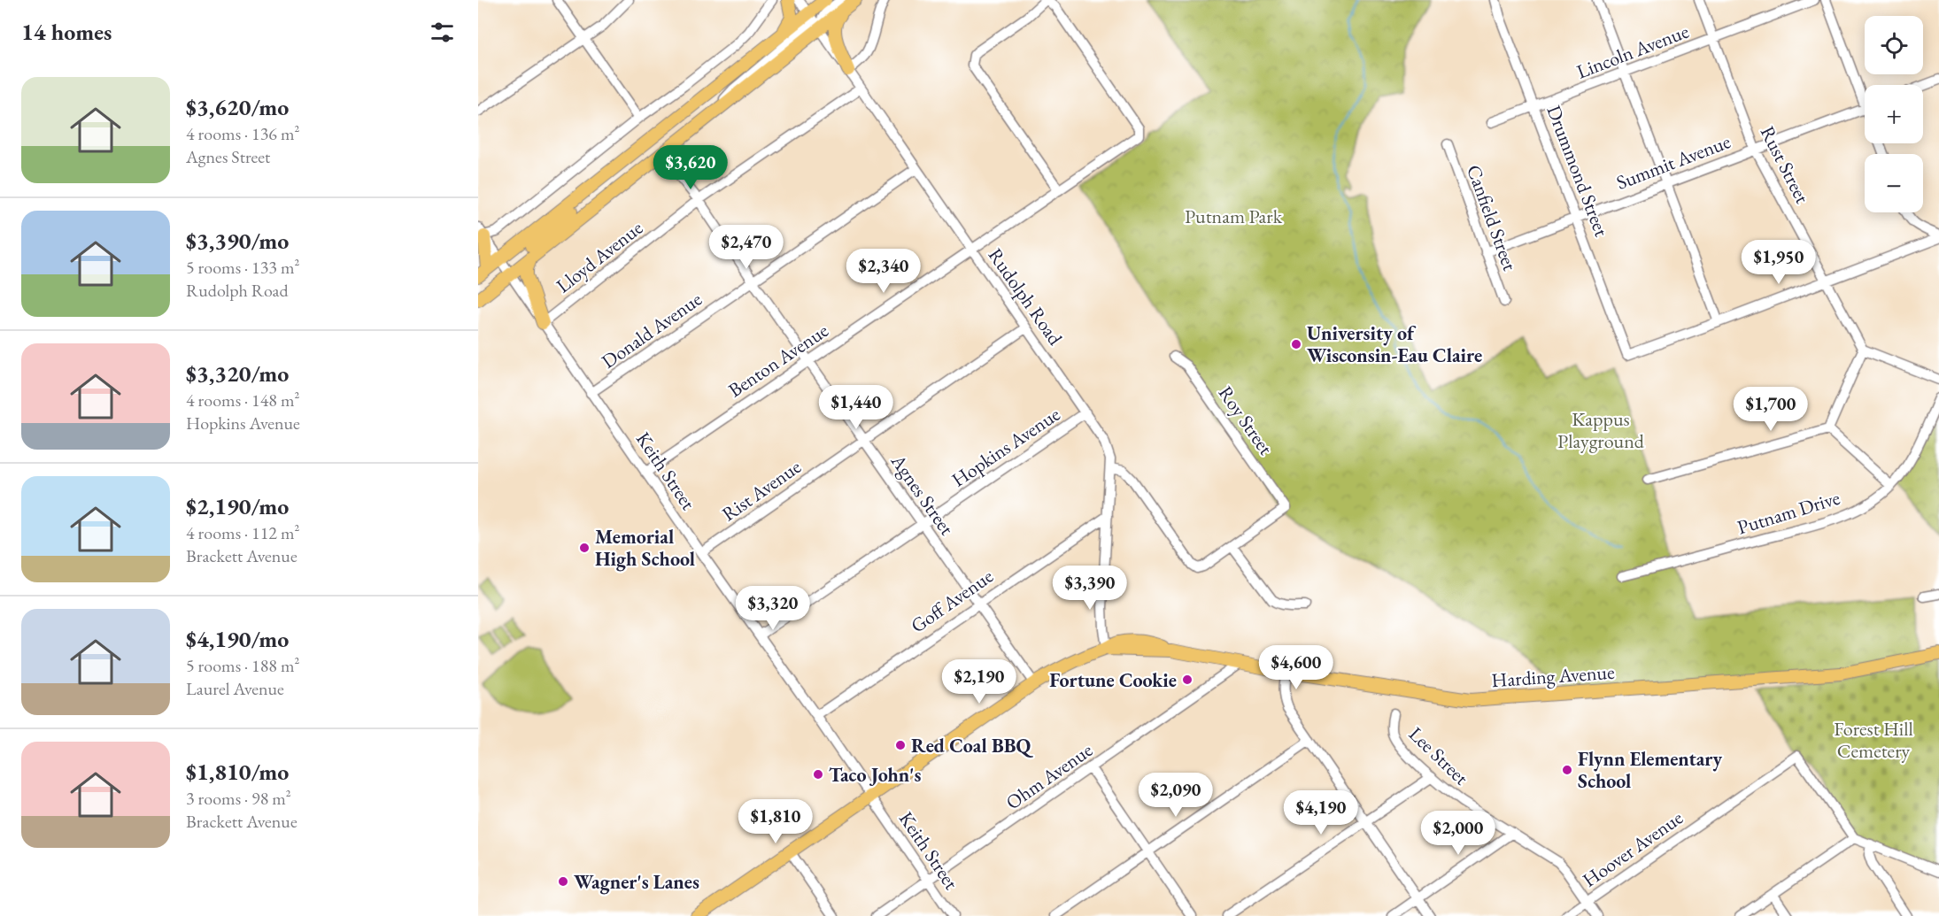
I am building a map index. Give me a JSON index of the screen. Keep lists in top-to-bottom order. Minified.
{"streets":{"main road":["Harding Avenue"],"street":["Lincoln Avenue","Summit Avenue","Rust Street","Drummond Street","Canfield Street","Lloyd Avenue","Rudolph Road","Donald Avenue","Benton Avenue","Roy Street","Hopkins Avenue","Keith Street","Rist Avenue","Agnes Street","Putnam Drive","Goff Avenue","Lee Street","Ohm Avenue","Hoover Avenue"]},"crossings":[["Lincoln Avenue","Rust Street"],["Lincoln Avenue","Drummond Street"],["Summit Avenue","Rust Street"],["Summit Avenue","Drummond Street"],["Summit Avenue","Canfield Street"],["Lloyd Avenue","Rudolph Road"],["Lloyd Avenue","Keith Street"],["Lloyd Avenue","Agnes Street"],["Rudolph Road","Donald Avenue"],["Rudolph Road","Benton Avenue"],["Rudolph Road","Hopkins Avenue"],["Rudolph Road","Rist Avenue"],["Rudolph Road","Goff Avenue"],["Rudolph Road","Harding Avenue"],["Donald Avenue","Keith Street"],["Donald Avenue","Agnes Street"],["Benton Avenue","Keith Street"],["Benton Avenue","Agnes Street"],["Hopkins Avenue","Keith Street"],["Hopkins Avenue","Agnes Street"],["Keith Street","Rist Avenue"],["Keith Street","Goff Avenue"],["Keith Street","Harding Avenue"],["Keith Street","Ohm Avenue"],["Rist Avenue","Agnes Street"],["Agnes Street","Goff Avenue"],["Agnes Street","Harding Avenue"],["Harding Avenue","Ohm Avenue"],["Lee Street","Hoover Avenue"]],"parks":["Putnam Park","Kappus Playground","Forest Hill Cemetery"],"places":["University of Wisconsin-Eau Claire","Memorial High School","Fortune Cookie","Red Coal BBQ","Flynn Elementary School","Taco John's","Wagner's Lanes"],"page":{"heading":"14 homes","map_buttons":["+","−"],"list":[{"name":"$3,620/mo","note":"4 rooms · 136 m² · Agnes Street"},{"name":"$3,390/mo","note":"5 rooms · 133 m² · Rudolph Road"},{"name":"$3,320/mo","note":"4 rooms · 148 m² · Hopkins Avenue"},{"name":"$2,190/mo","note":"4 rooms · 112 m² · Brackett Avenue"},{"name":"$4,190/mo","note":"5 rooms · 188 m² · Laurel Avenue"},{"name":"$1,810/mo","note":"3 rooms · 98 m² · Brackett Avenue"}],"price":["$3,620","$2,470","$1,950","$2,340","$1,440","$1,700","$3,390","$3,320","$4,600","$2,190","$2,090","$4,190","$1,810","$2,000"]}}
